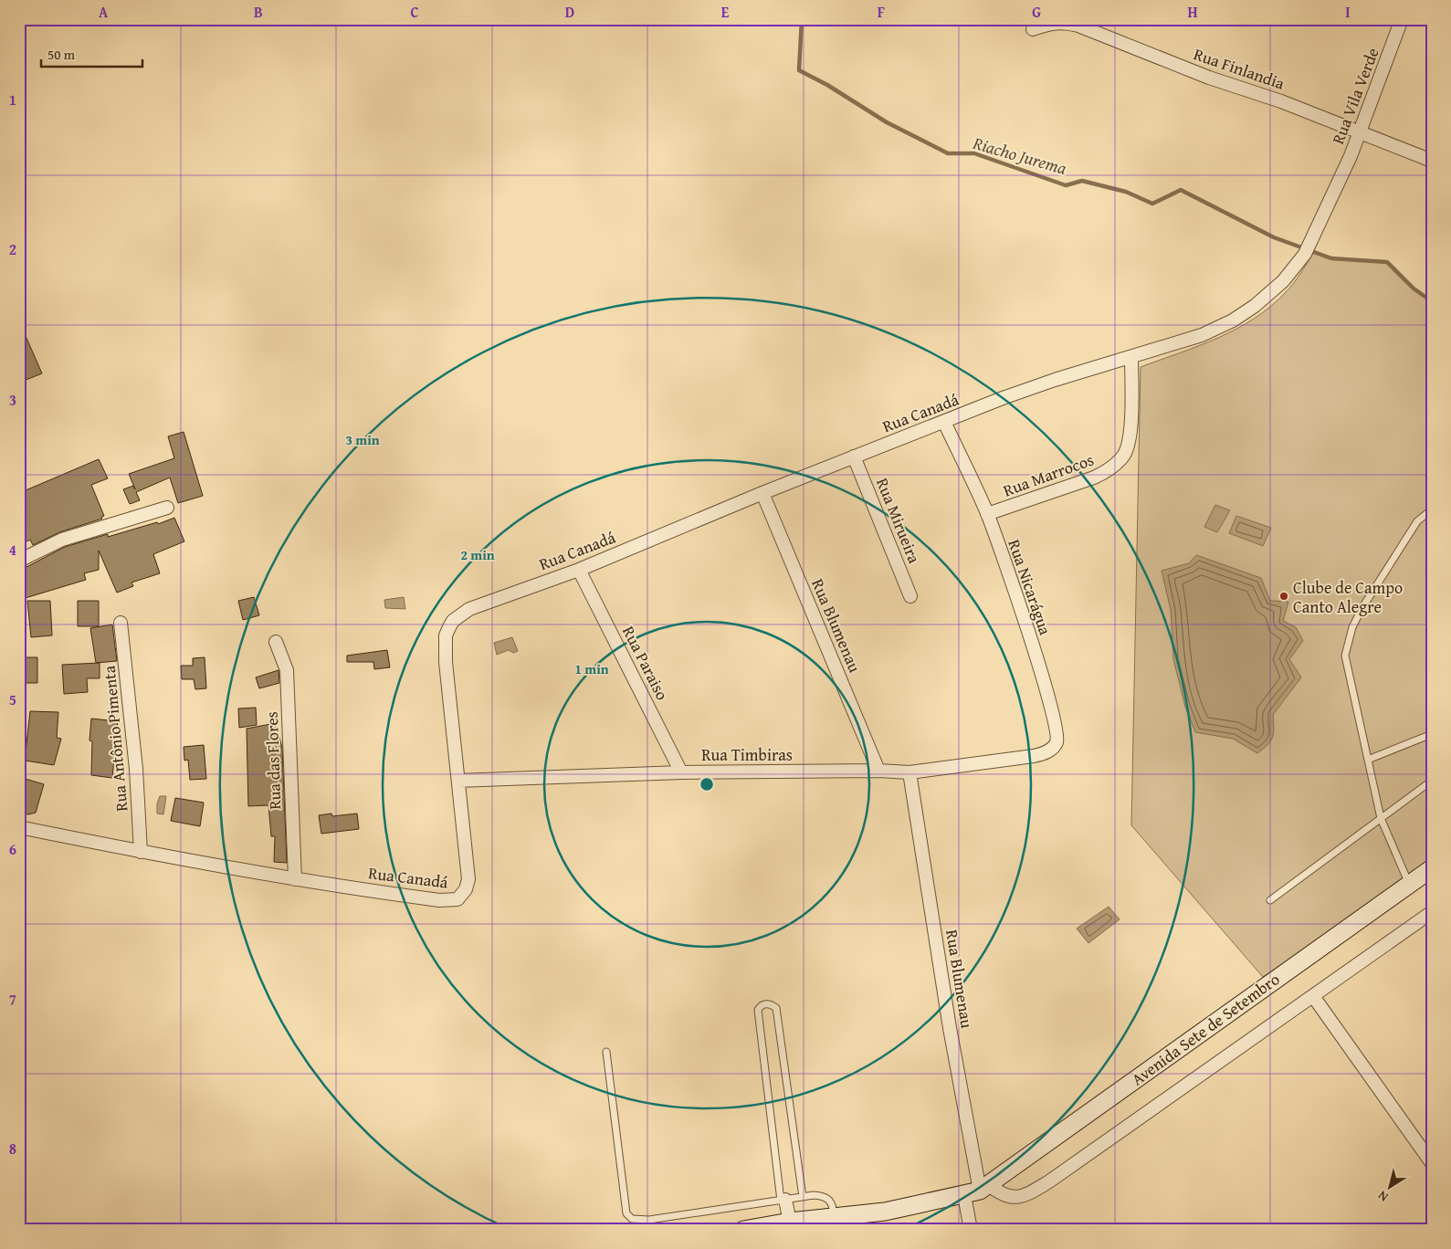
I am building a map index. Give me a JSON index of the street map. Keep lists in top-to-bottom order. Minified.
{"streets":{"main road":["Avenida Sete de Setembro"],"street":["Rua Finlandia","Rua Vila Verde","Rua Canadá","Rua Marrocos","Rua Mirueira","Rua Nicarágua","Rua Blumenau","Rua Paraiso","Rua Antônio Pimenta","Rua Timbiras","Rua das Flores"]},"crossings":[["Rua Finlandia","Rua Vila Verde"],["Rua Vila Verde","Rua Canadá"],["Rua Canadá","Rua Marrocos"],["Rua Canadá","Rua Mirueira"],["Rua Canadá","Rua Nicarágua"],["Rua Canadá","Rua Blumenau"],["Rua Canadá","Rua Paraiso"],["Rua Canadá","Rua Antônio Pimenta"],["Rua Canadá","Rua Timbiras"],["Rua Canadá","Rua das Flores"],["Rua Marrocos","Rua Nicarágua"],["Rua Nicarágua","Rua Timbiras"],["Rua Blumenau","Rua Timbiras"],["Rua Blumenau","Avenida Sete de Setembro"],["Rua Paraiso","Rua Timbiras"]],"water":["Riacho Jurema"],"places":["Clube de Campo Canto Alegre"],"scale_bar":"50 m","north":"bottom left","grid":{"columns":["A","B","C","D","E","F","G","H","I"],"rows":["1","2","3","4","5","6","7","8"]},"rings":["3 min","2 min","1 min"]}
